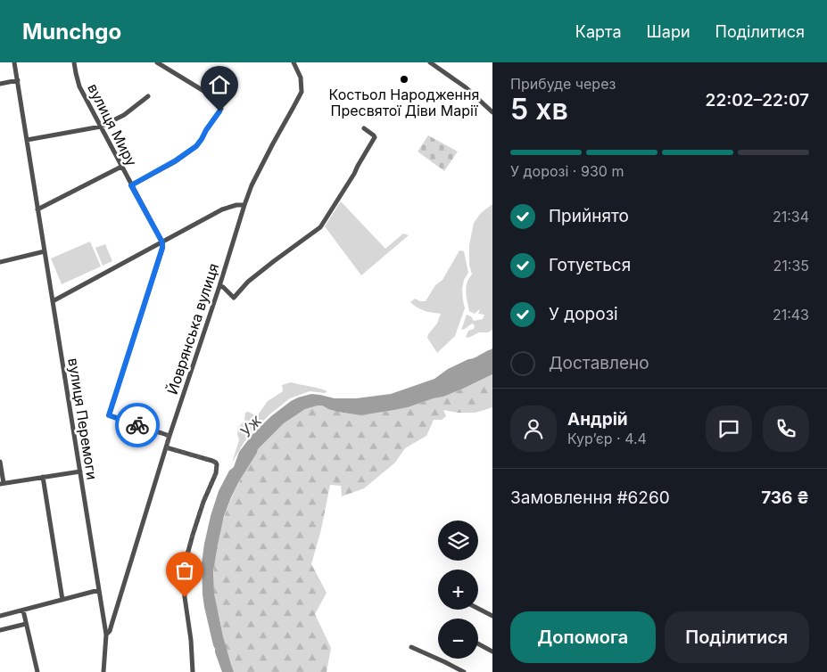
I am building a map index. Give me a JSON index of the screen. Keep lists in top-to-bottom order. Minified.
{"streets":{"street":["вулиця Миру","Йоврянська вулиця","вулиця Перемоги"]},"crossings":[["Йоврянська вулиця","вулиця Перемоги"]],"water":["Уж"],"places":["Костьол Народження Пресвятої Діви Марії"],"page":{"header":"Munchgo","nav":["Карта","Шари","Поділитися"],"heading":["5 хв","Прибуде через","22:02–22:07"],"panel":["Андрій","Кур’єр · 4.4","Замовлення #6260","736 ₴"],"bar":"У дорозі · 930 m","list":[["Прийнято","21:34"],["Готується","21:35"],["У дорозі","21:43"],"Доставлено"],"map_buttons":["+","−"],"buttons":["Допомога","Поділитися"]}}
